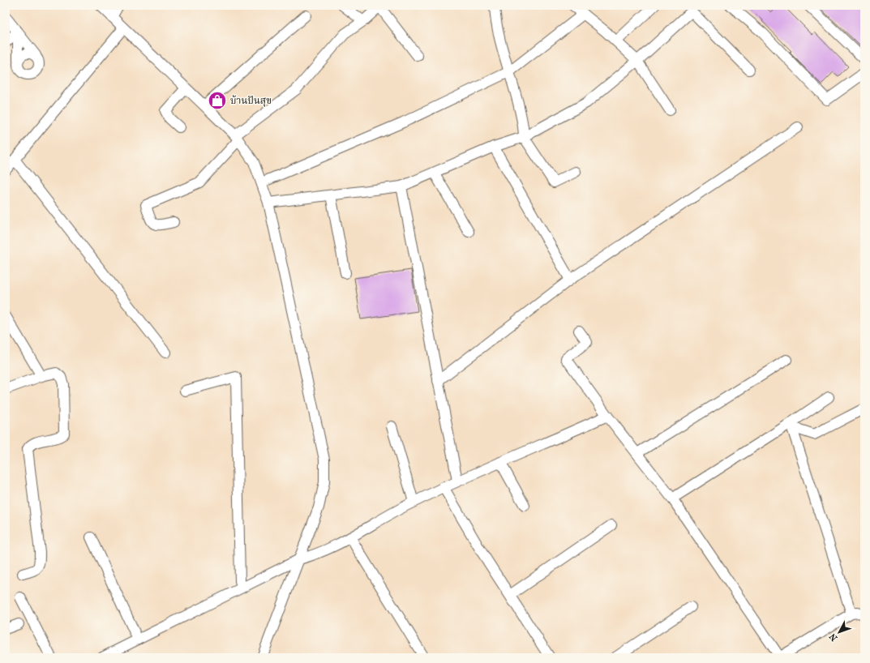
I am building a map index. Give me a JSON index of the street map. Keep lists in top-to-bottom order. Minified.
{"places":{"shop":["บ้านปันสุข"]},"north":"bottom left"}
